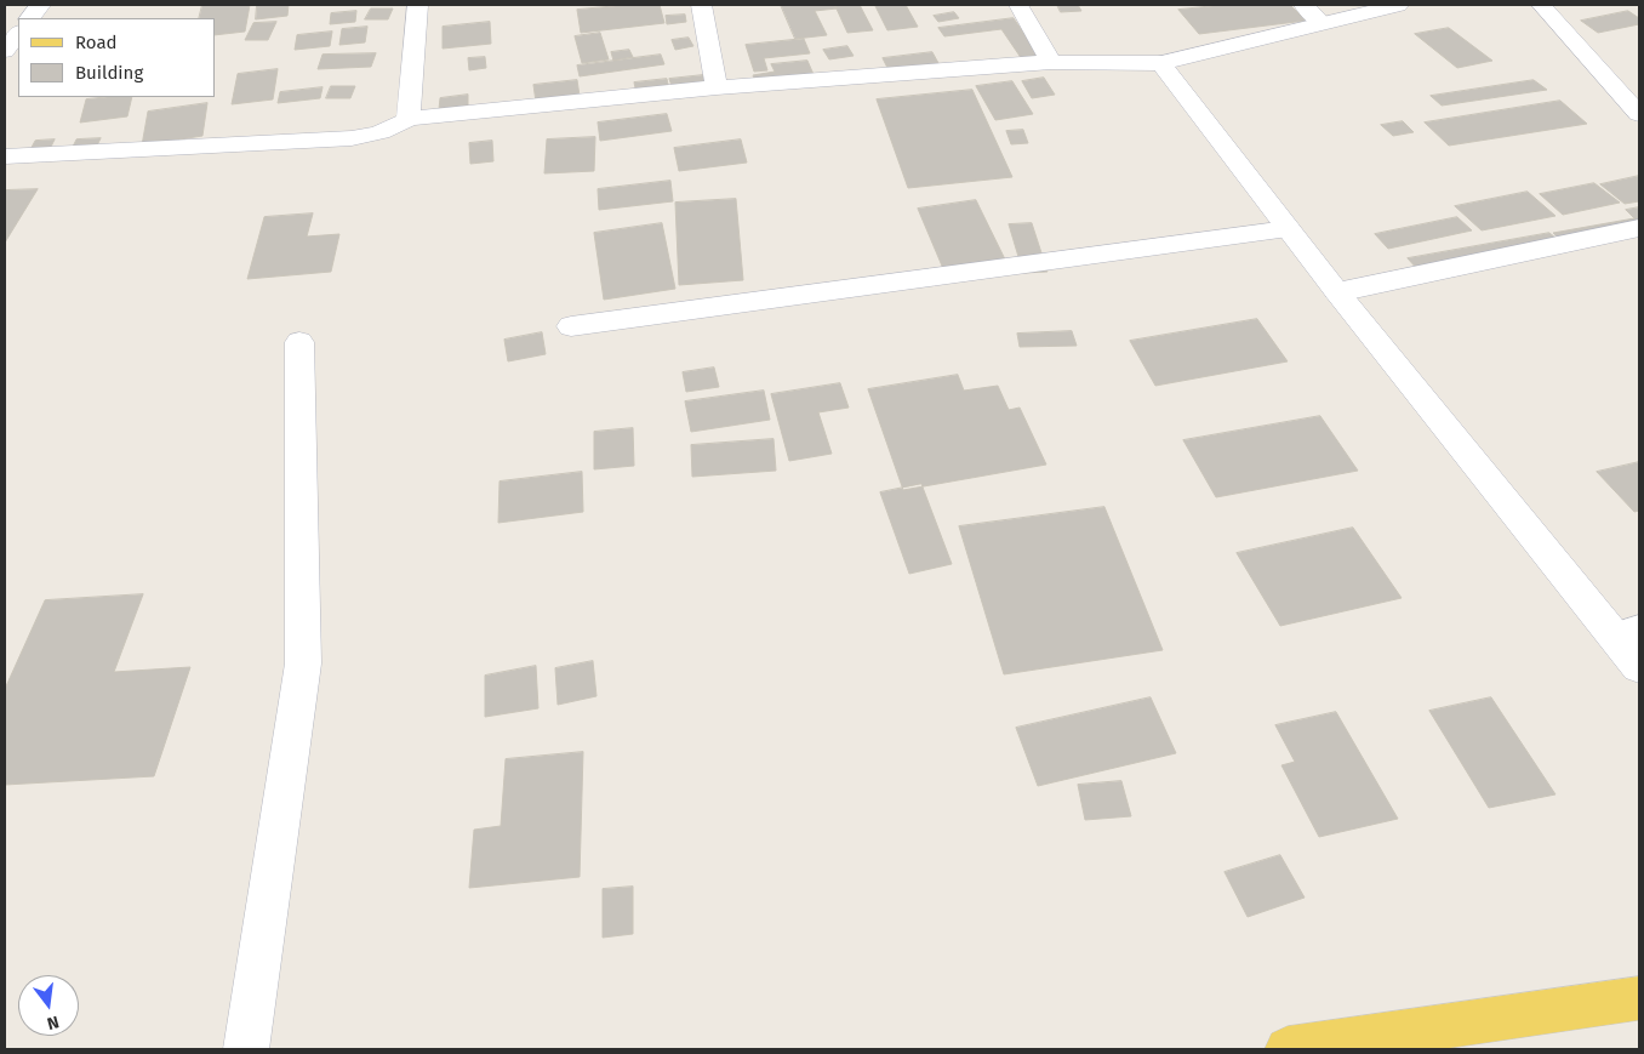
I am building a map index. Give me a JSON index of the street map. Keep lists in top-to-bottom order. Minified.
{"legend":["Road","Building"],"north":"bottom"}
